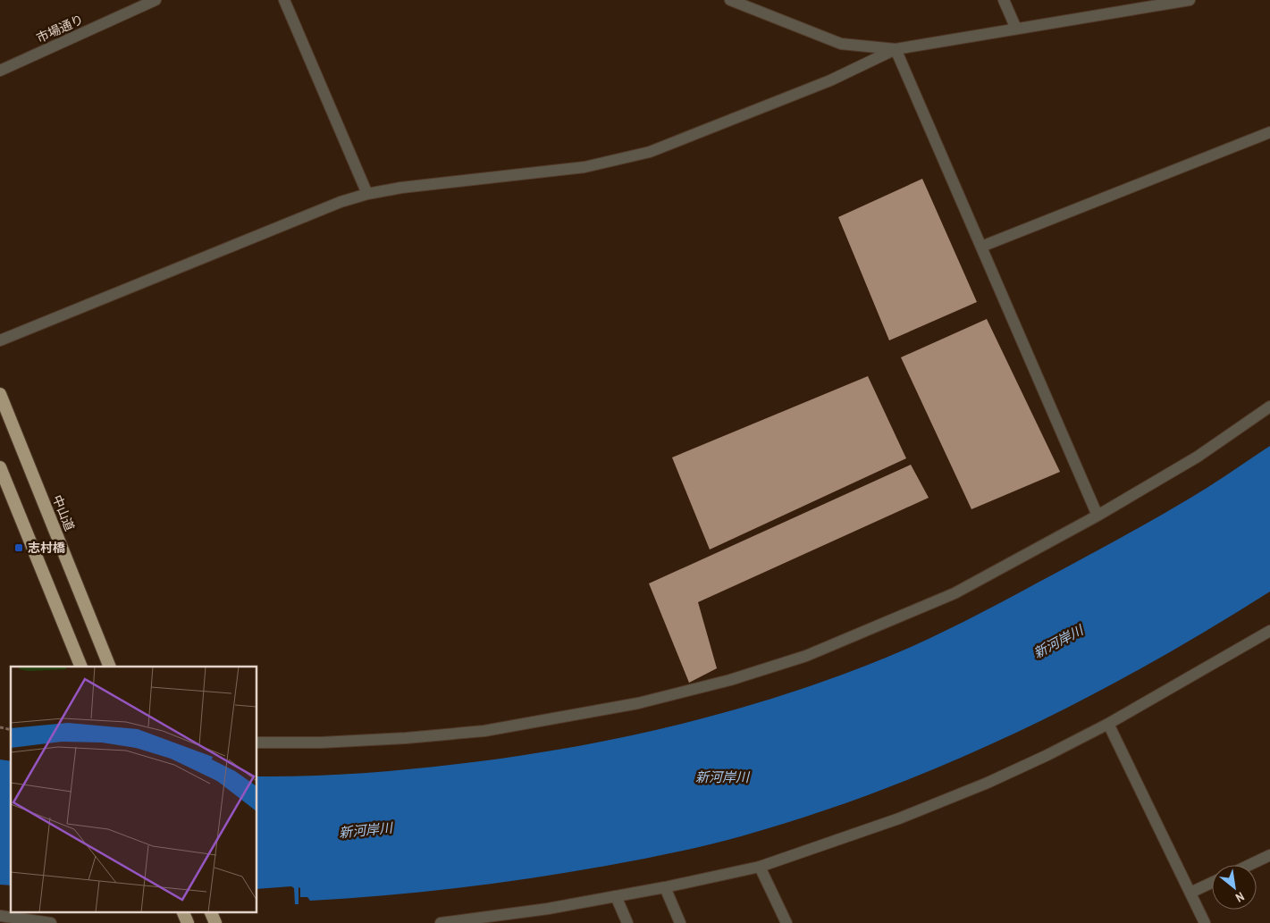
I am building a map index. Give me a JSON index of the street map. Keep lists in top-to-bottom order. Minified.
{"streets":{"highway":["中山道"],"street":["市場通り"]},"water":["新河岸川"],"places":{"transit":["志村橋"]},"north":"bottom right"}
